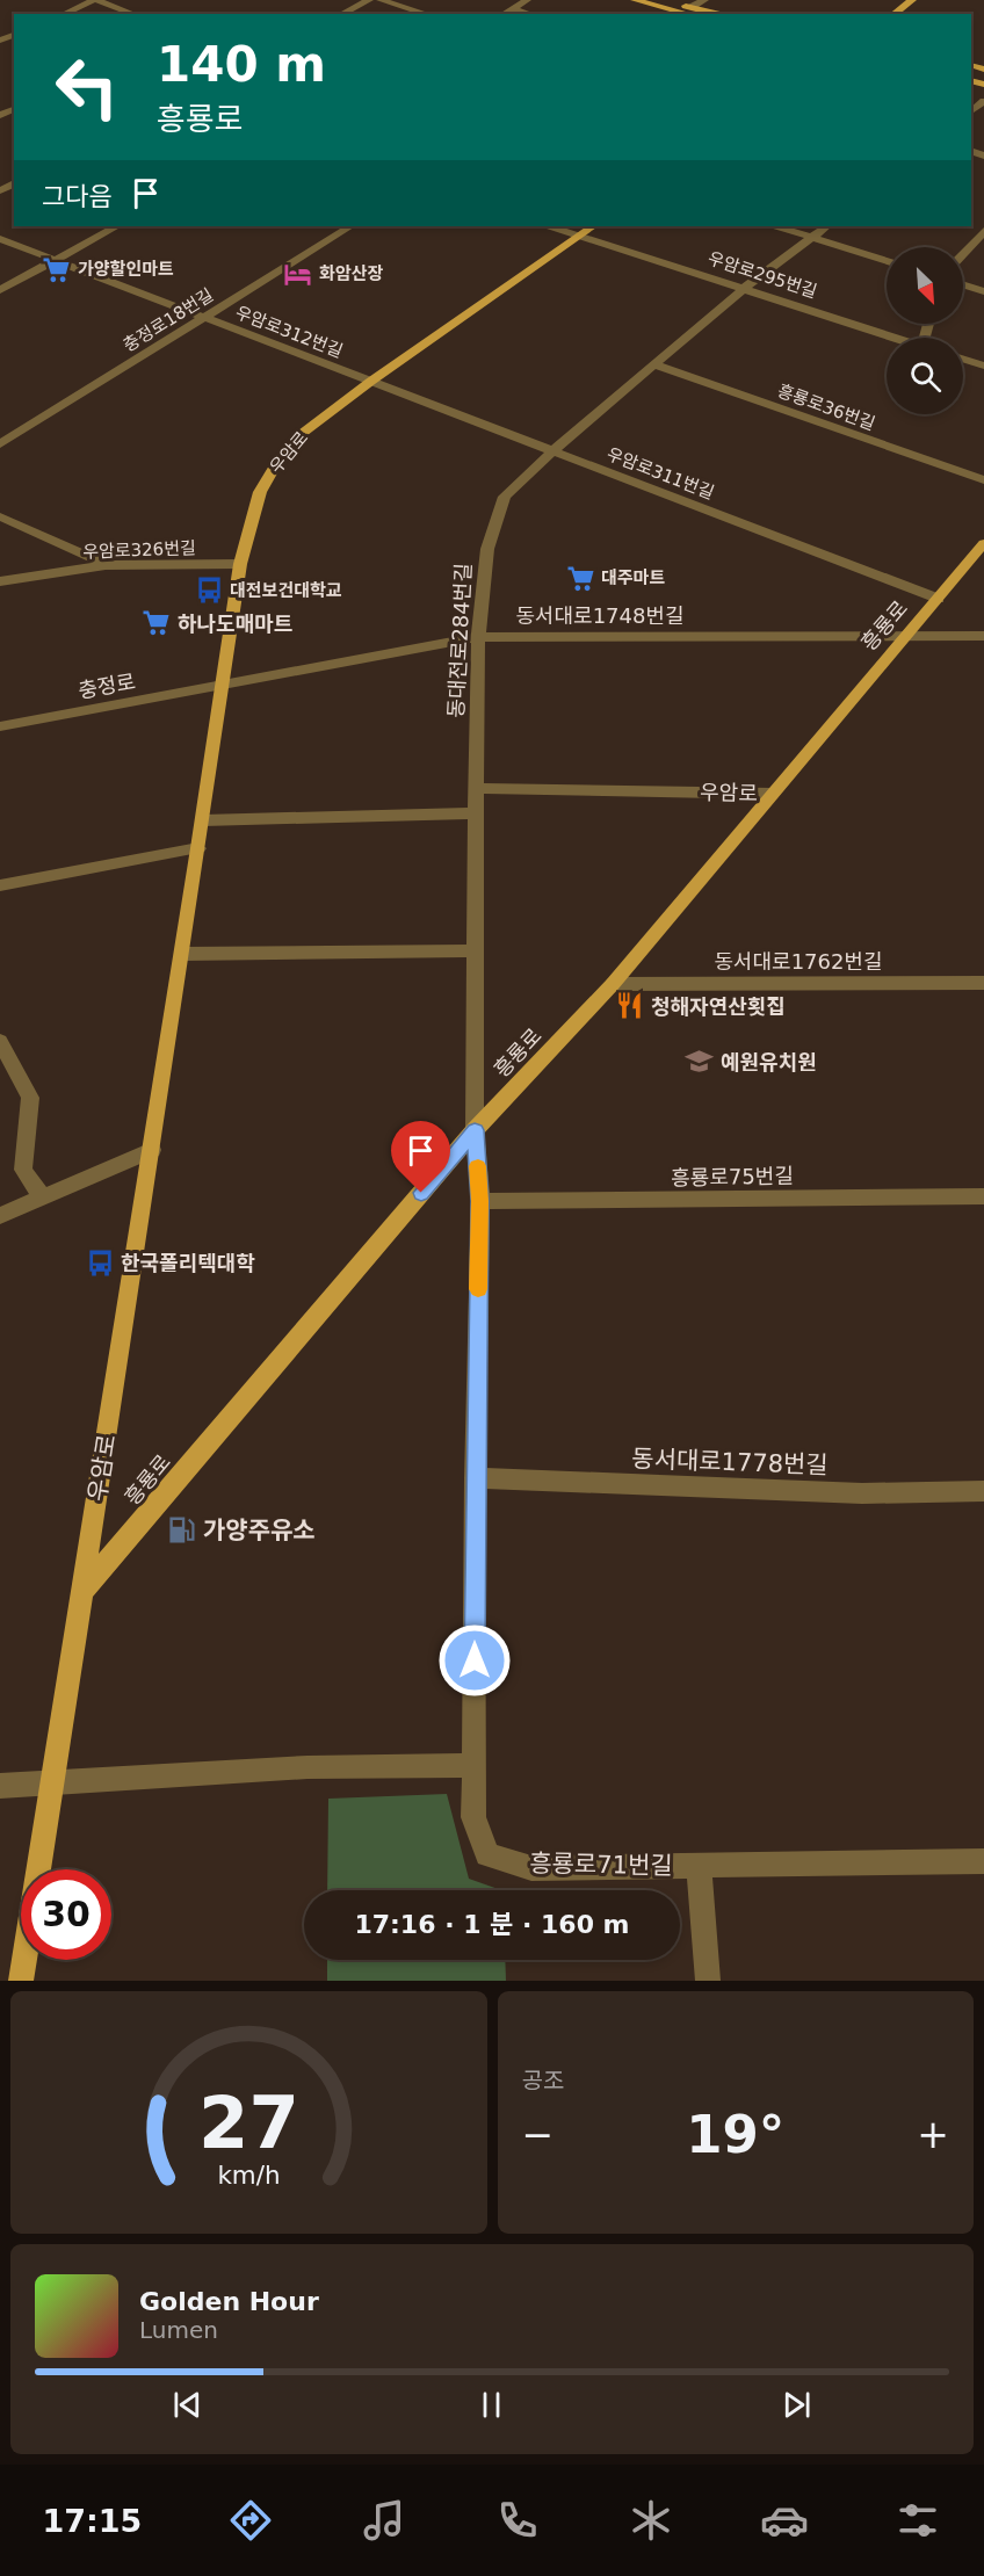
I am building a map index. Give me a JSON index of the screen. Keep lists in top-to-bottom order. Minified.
{"streets":{"main road":["우암로","흥룡로"],"street":["우암로295번길","충정로18번길","우암로312번길","흥룡로36번길","우암로311번길","우암로326번길","동서대로1748번길","동대전로284번길","충정로","동서대로1762번길","흥룡로75번길","동서대로1778번길","흥룡로71번길"]},"crossings":[["우암로295번길","우암로"],["우암로295번길","동대전로284번길"],["충정로18번길","우암로312번길"],["우암로312번길","우암로"],["우암로312번길","우암로311번길"],["흥룡로36번길","동대전로284번길"],["우암로","우암로311번길"],["우암로","우암로326번길"],["우암로","동서대로1748번길"],["우암로","흥룡로"],["우암로","동대전로284번길"],["우암로","충정로"],["우암로311번길","흥룡로"],["우암로311번길","동대전로284번길"],["동서대로1748번길","흥룡로"],["동서대로1748번길","동대전로284번길"],["동서대로1748번길","충정로"],["흥룡로","동대전로284번길"],["흥룡로","동서대로1762번길"],["흥룡로","흥룡로71번길"],["동대전로284번길","흥룡로71번길"],["흥룡로75번길","흥룡로71번길"],["동서대로1778번길","흥룡로71번길"]],"places":{"supermarket":["가양할인마트","대주마트","하나도매마트"],"hotel":["화암산장"],"bus stop":["대전보건대학교","한국폴리텍대학"],"restaurant":["청해자연산횟집"],"school or university":["예원유치원"],"fuel station":["가양주유소"]},"north":"bottom right","page":{"turn":["140 m","흥룡로"],"then":"그다음","limit":"30","trip":"17:16 · 1 분 · 160 m","tile":"공조","heat":["−","19°","+"],"song":["Golden Hour","Lumen"],"tabs":"17:15","gauge":["27","km/h"]}}
